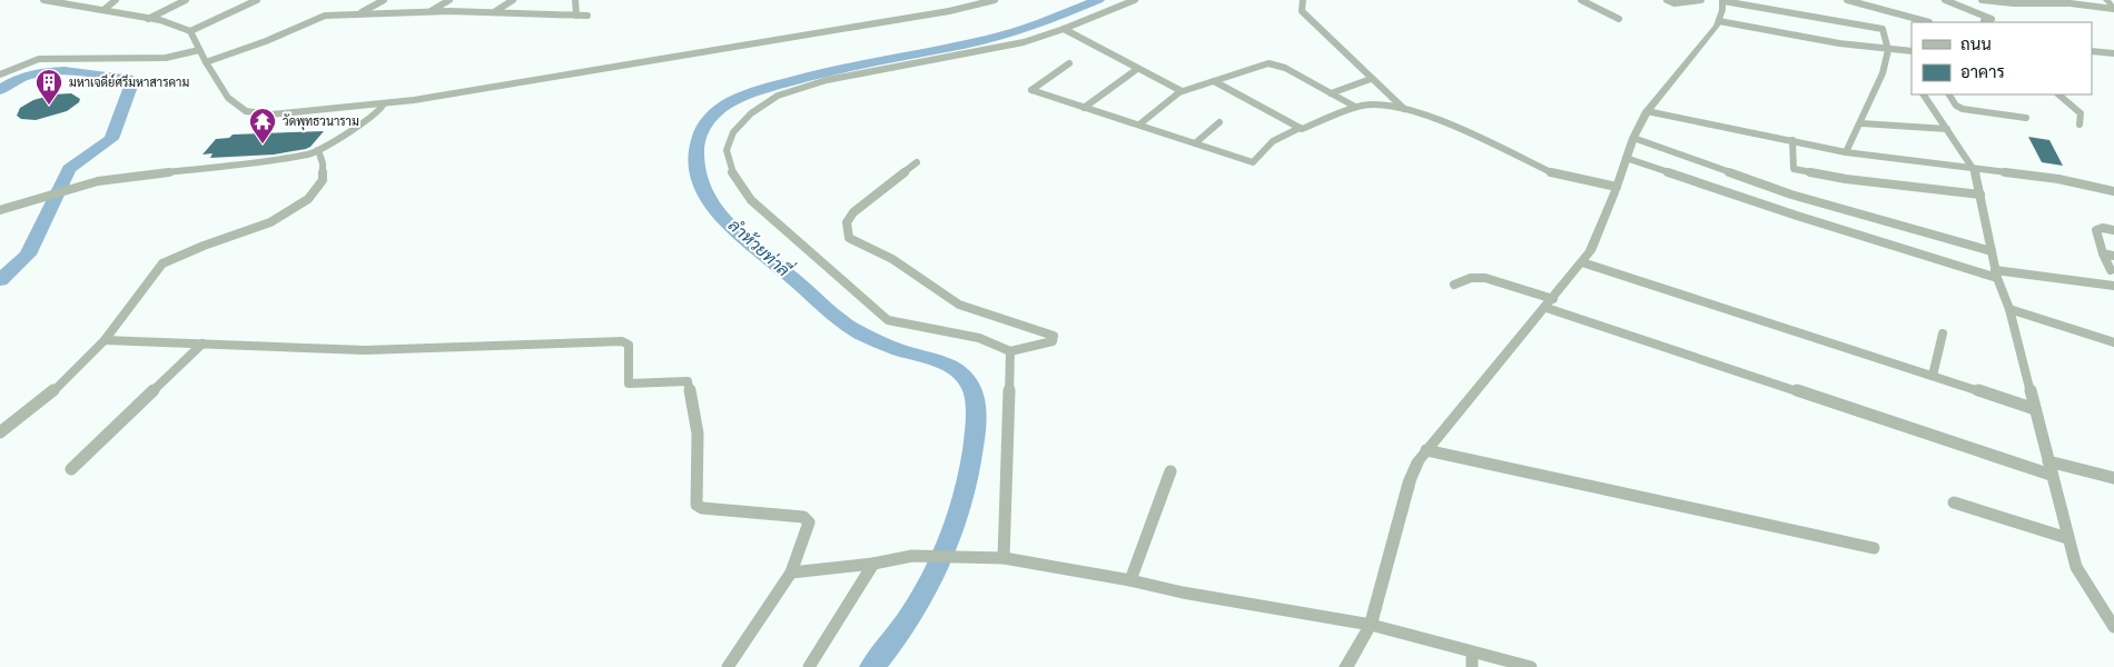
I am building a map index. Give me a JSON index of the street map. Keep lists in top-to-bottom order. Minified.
{"water":["ลำห้วยท่าลี่"],"places":{"building":["มหาเจดีย์ศรีมหาสารคาม"],"temple":["วัดพุทธวนาราม"]},"legend":["ถนน","อาคาร"]}
